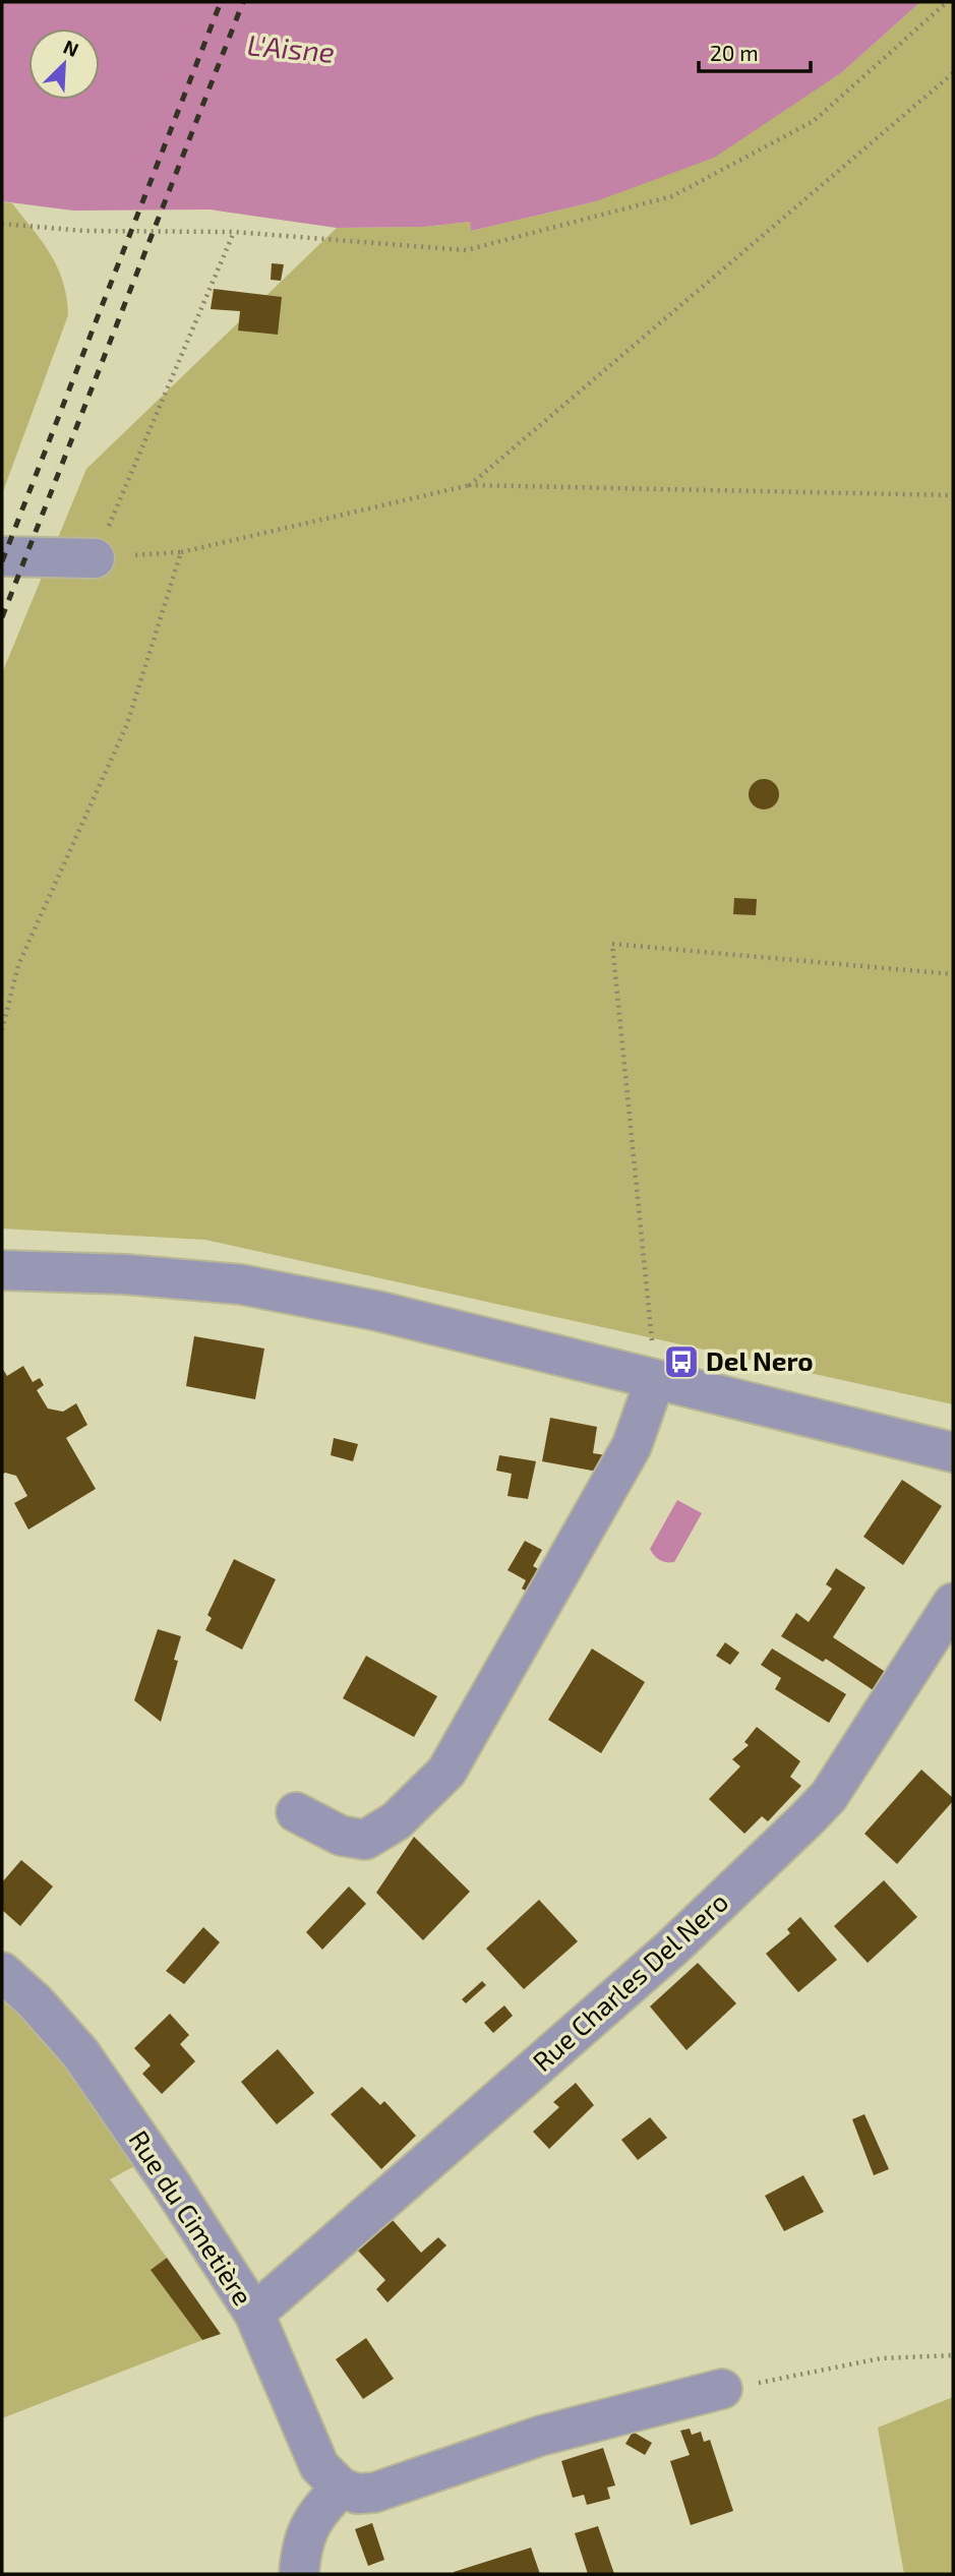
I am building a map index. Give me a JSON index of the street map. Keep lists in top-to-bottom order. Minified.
{"streets":{"street":["Rue Charles Del Nero","Rue du Cimetière"]},"crossings":[["Rue Charles Del Nero","Rue du Cimetière"]],"water":["L'Aisne"],"places":{"bus stop":["Del Nero"]},"scale_bar":"20 m","north":"top right"}
